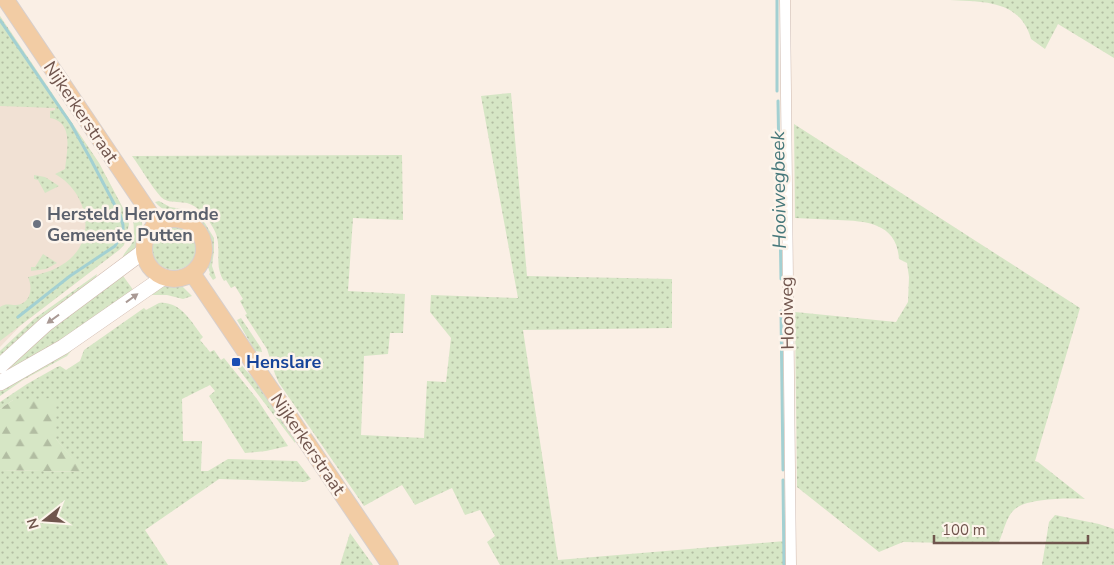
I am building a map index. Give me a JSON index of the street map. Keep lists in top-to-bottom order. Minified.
{"streets":{"main road":["Nijkerkerstraat"],"street":["Hooiweg"]},"water":["Hooiwegbeek"],"places":{"other":["Hersteld Hervormde Gemeente Putten"],"transit":["Henslare"]},"scale_bar":"100 m","north":"left"}
